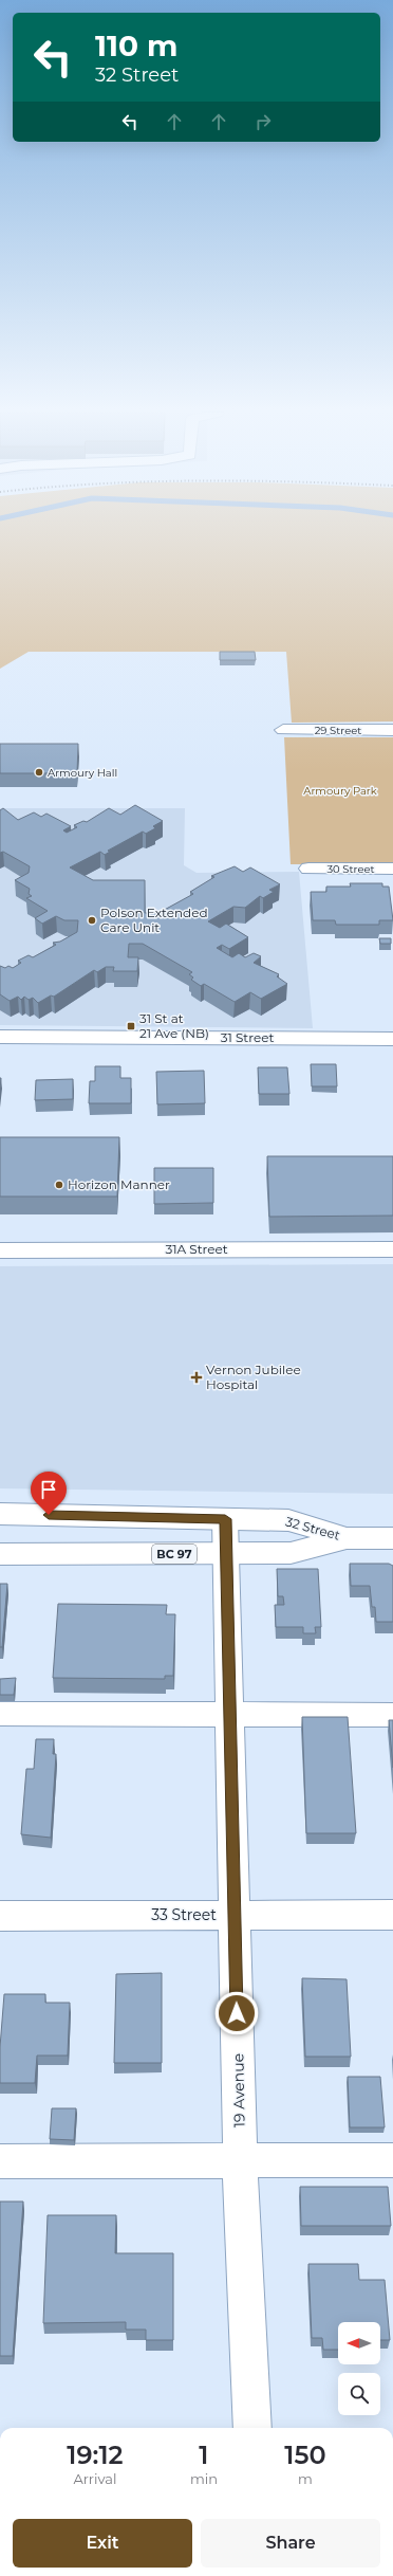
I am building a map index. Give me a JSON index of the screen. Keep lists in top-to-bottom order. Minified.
{"streets":{"main road":["29 Street","30 Street","31 Street","31A Street","32 Street","BC 97","33 Street","19 Avenue"]},"crossings":[["32 Street","19 Avenue"],["33 Street","19 Avenue"]],"parks":["Armoury Park"],"places":{"other":["Armoury Hall","Polson Extended Care Unit","Horizon Manner"],"transit":["31 St at 21 Ave (NB)"],"health":["Vernon Jubilee Hospital"]},"north":"left","page":{"turn":["110 m","32 Street"],"eta":["19:12","Arrival","1","min","150","m"],"buttons":["Exit","Share"]}}
